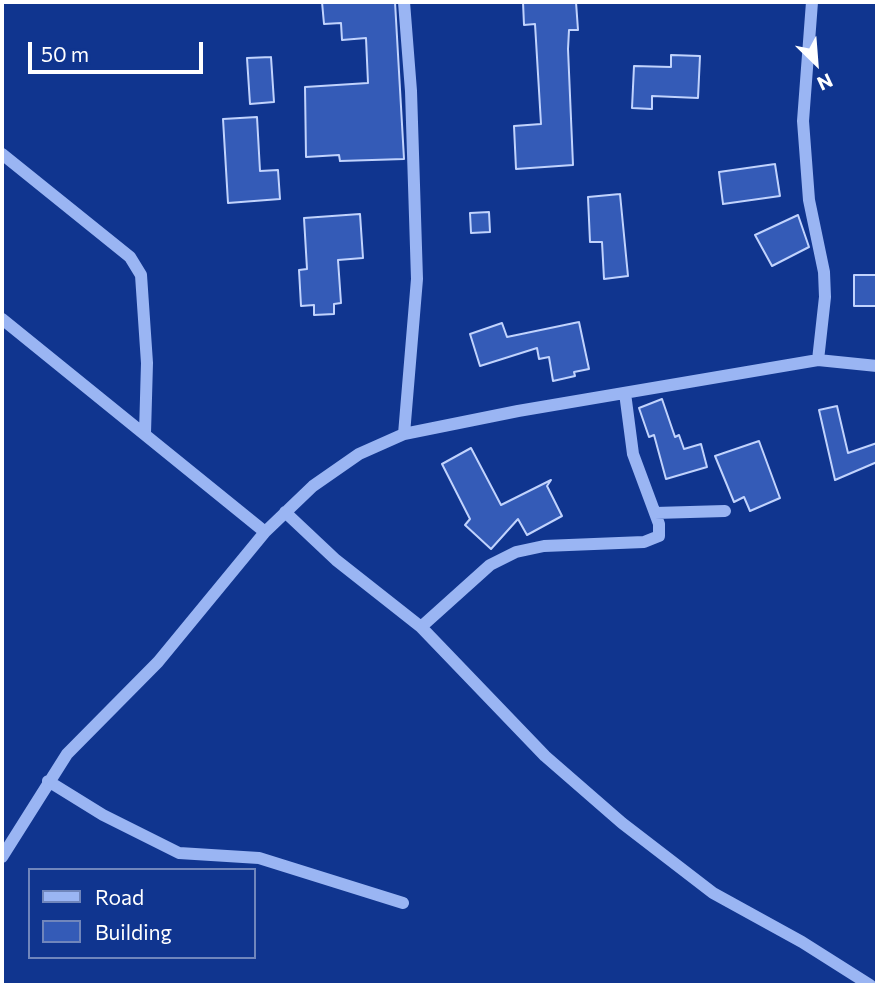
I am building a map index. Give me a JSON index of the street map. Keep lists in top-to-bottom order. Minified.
{"legend":["Road","Building"],"scale_bar":"50 m","north":"bottom right"}
